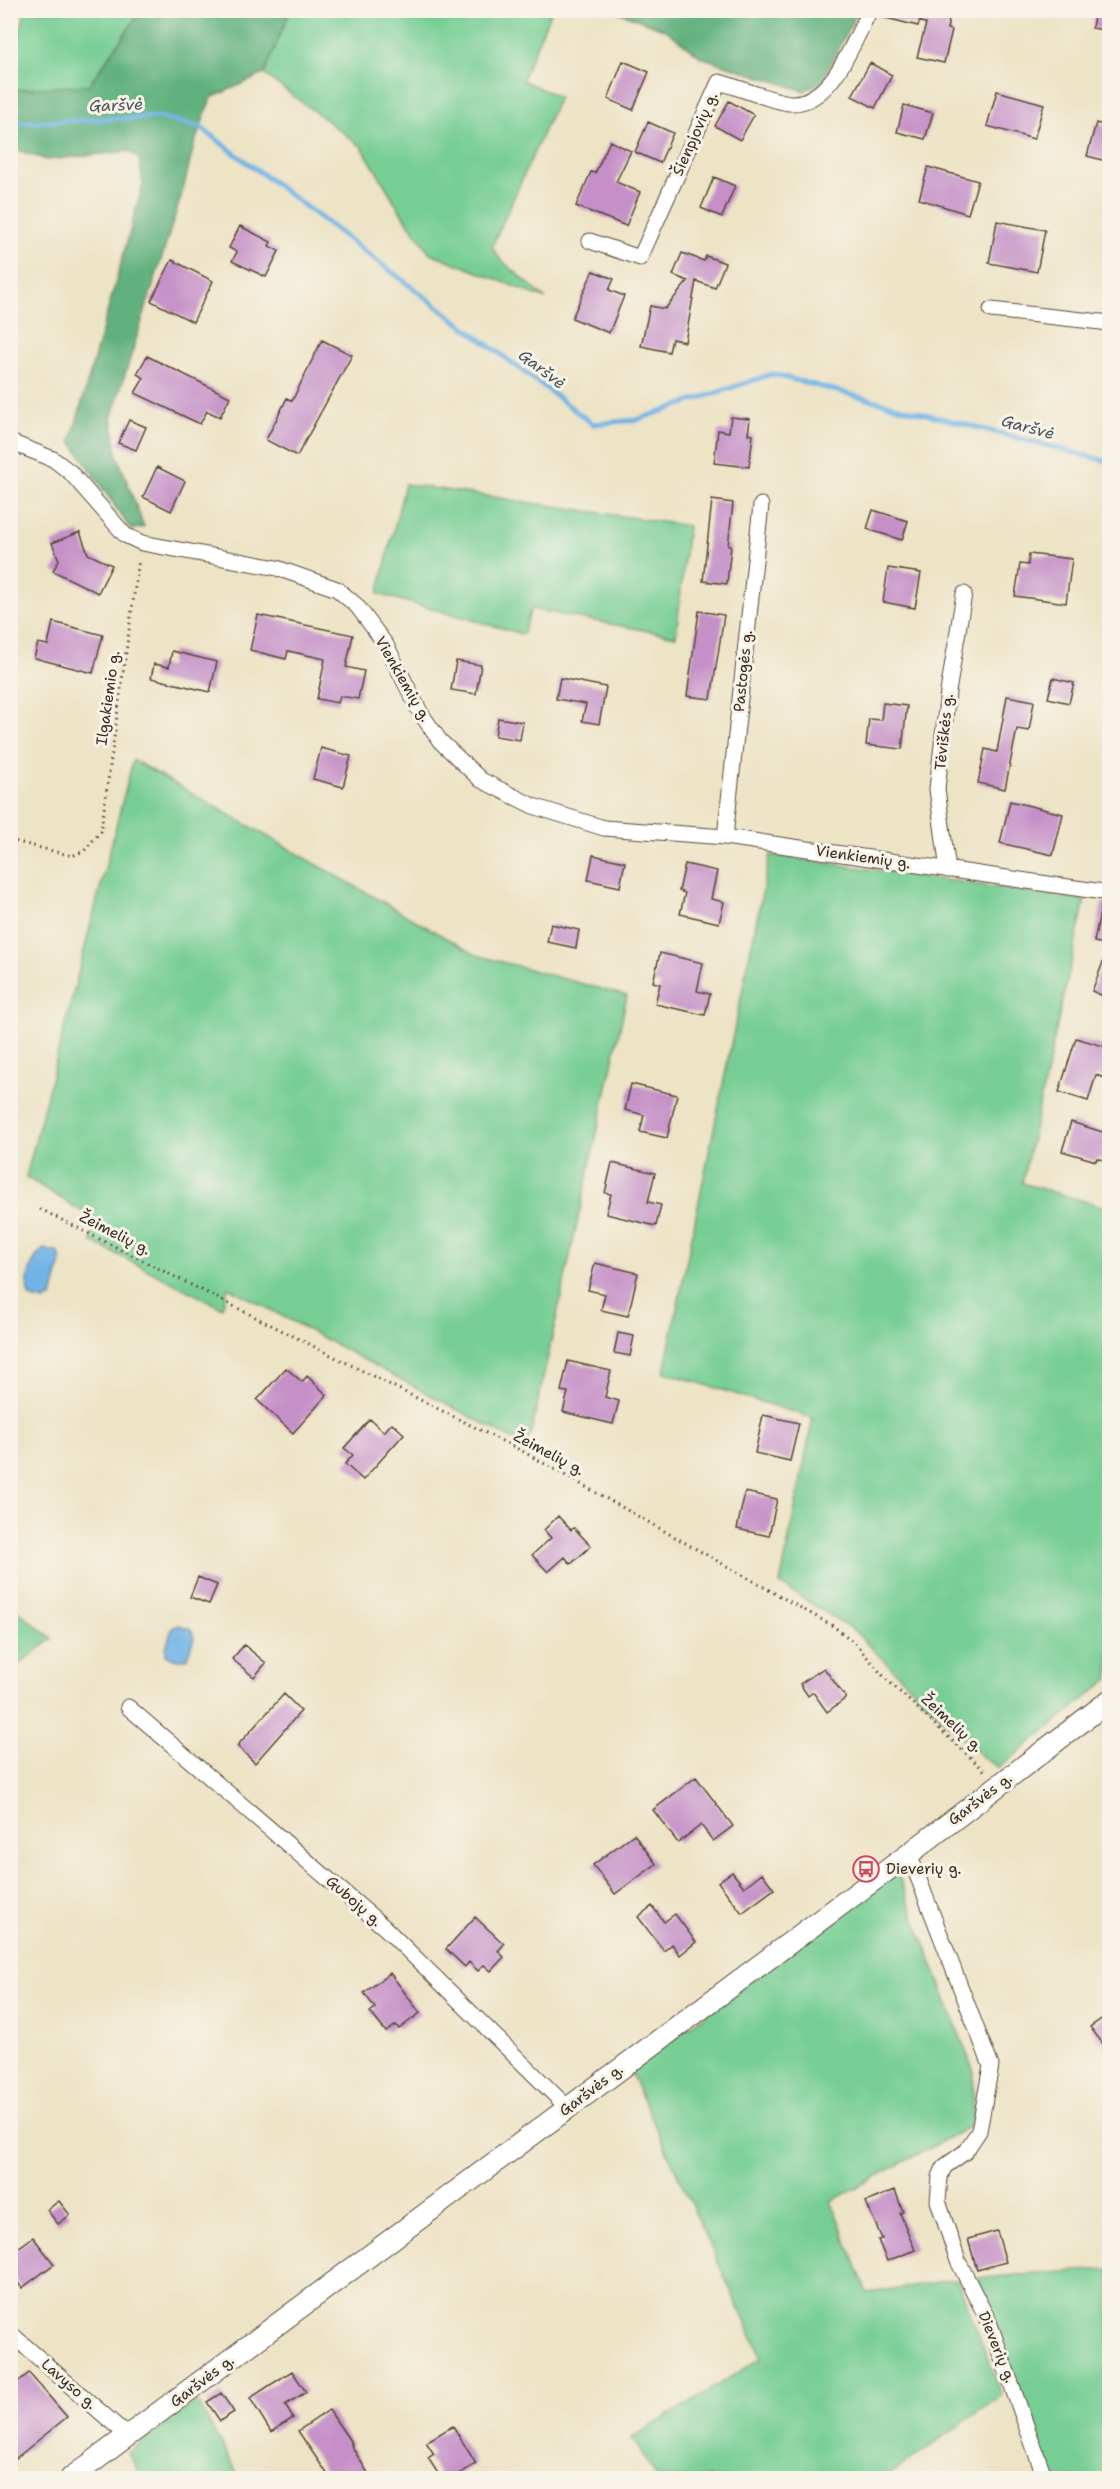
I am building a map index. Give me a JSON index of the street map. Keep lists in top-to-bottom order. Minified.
{"streets":{"main road":["Garšvės g."],"street":["Šienpjovių g.","Pastogės g.","Vienkiemių g.","Tėviškės g.","Gubojų g.","Dieverių g.","Lavyso g."],"path":["Ilgakiemio g.","Žeimelių g."]},"crossings":[["Pastogės g.","Vienkiemių g."],["Vienkiemių g.","Ilgakiemio g."],["Vienkiemių g.","Tėviškės g."],["Žeimelių g.","Garšvės g."],["Garšvės g.","Gubojų g."],["Garšvės g.","Dieverių g."],["Garšvės g.","Lavyso g."]],"water":["Garšvė"],"places":{"bus stop":["Dieverių g."]}}
